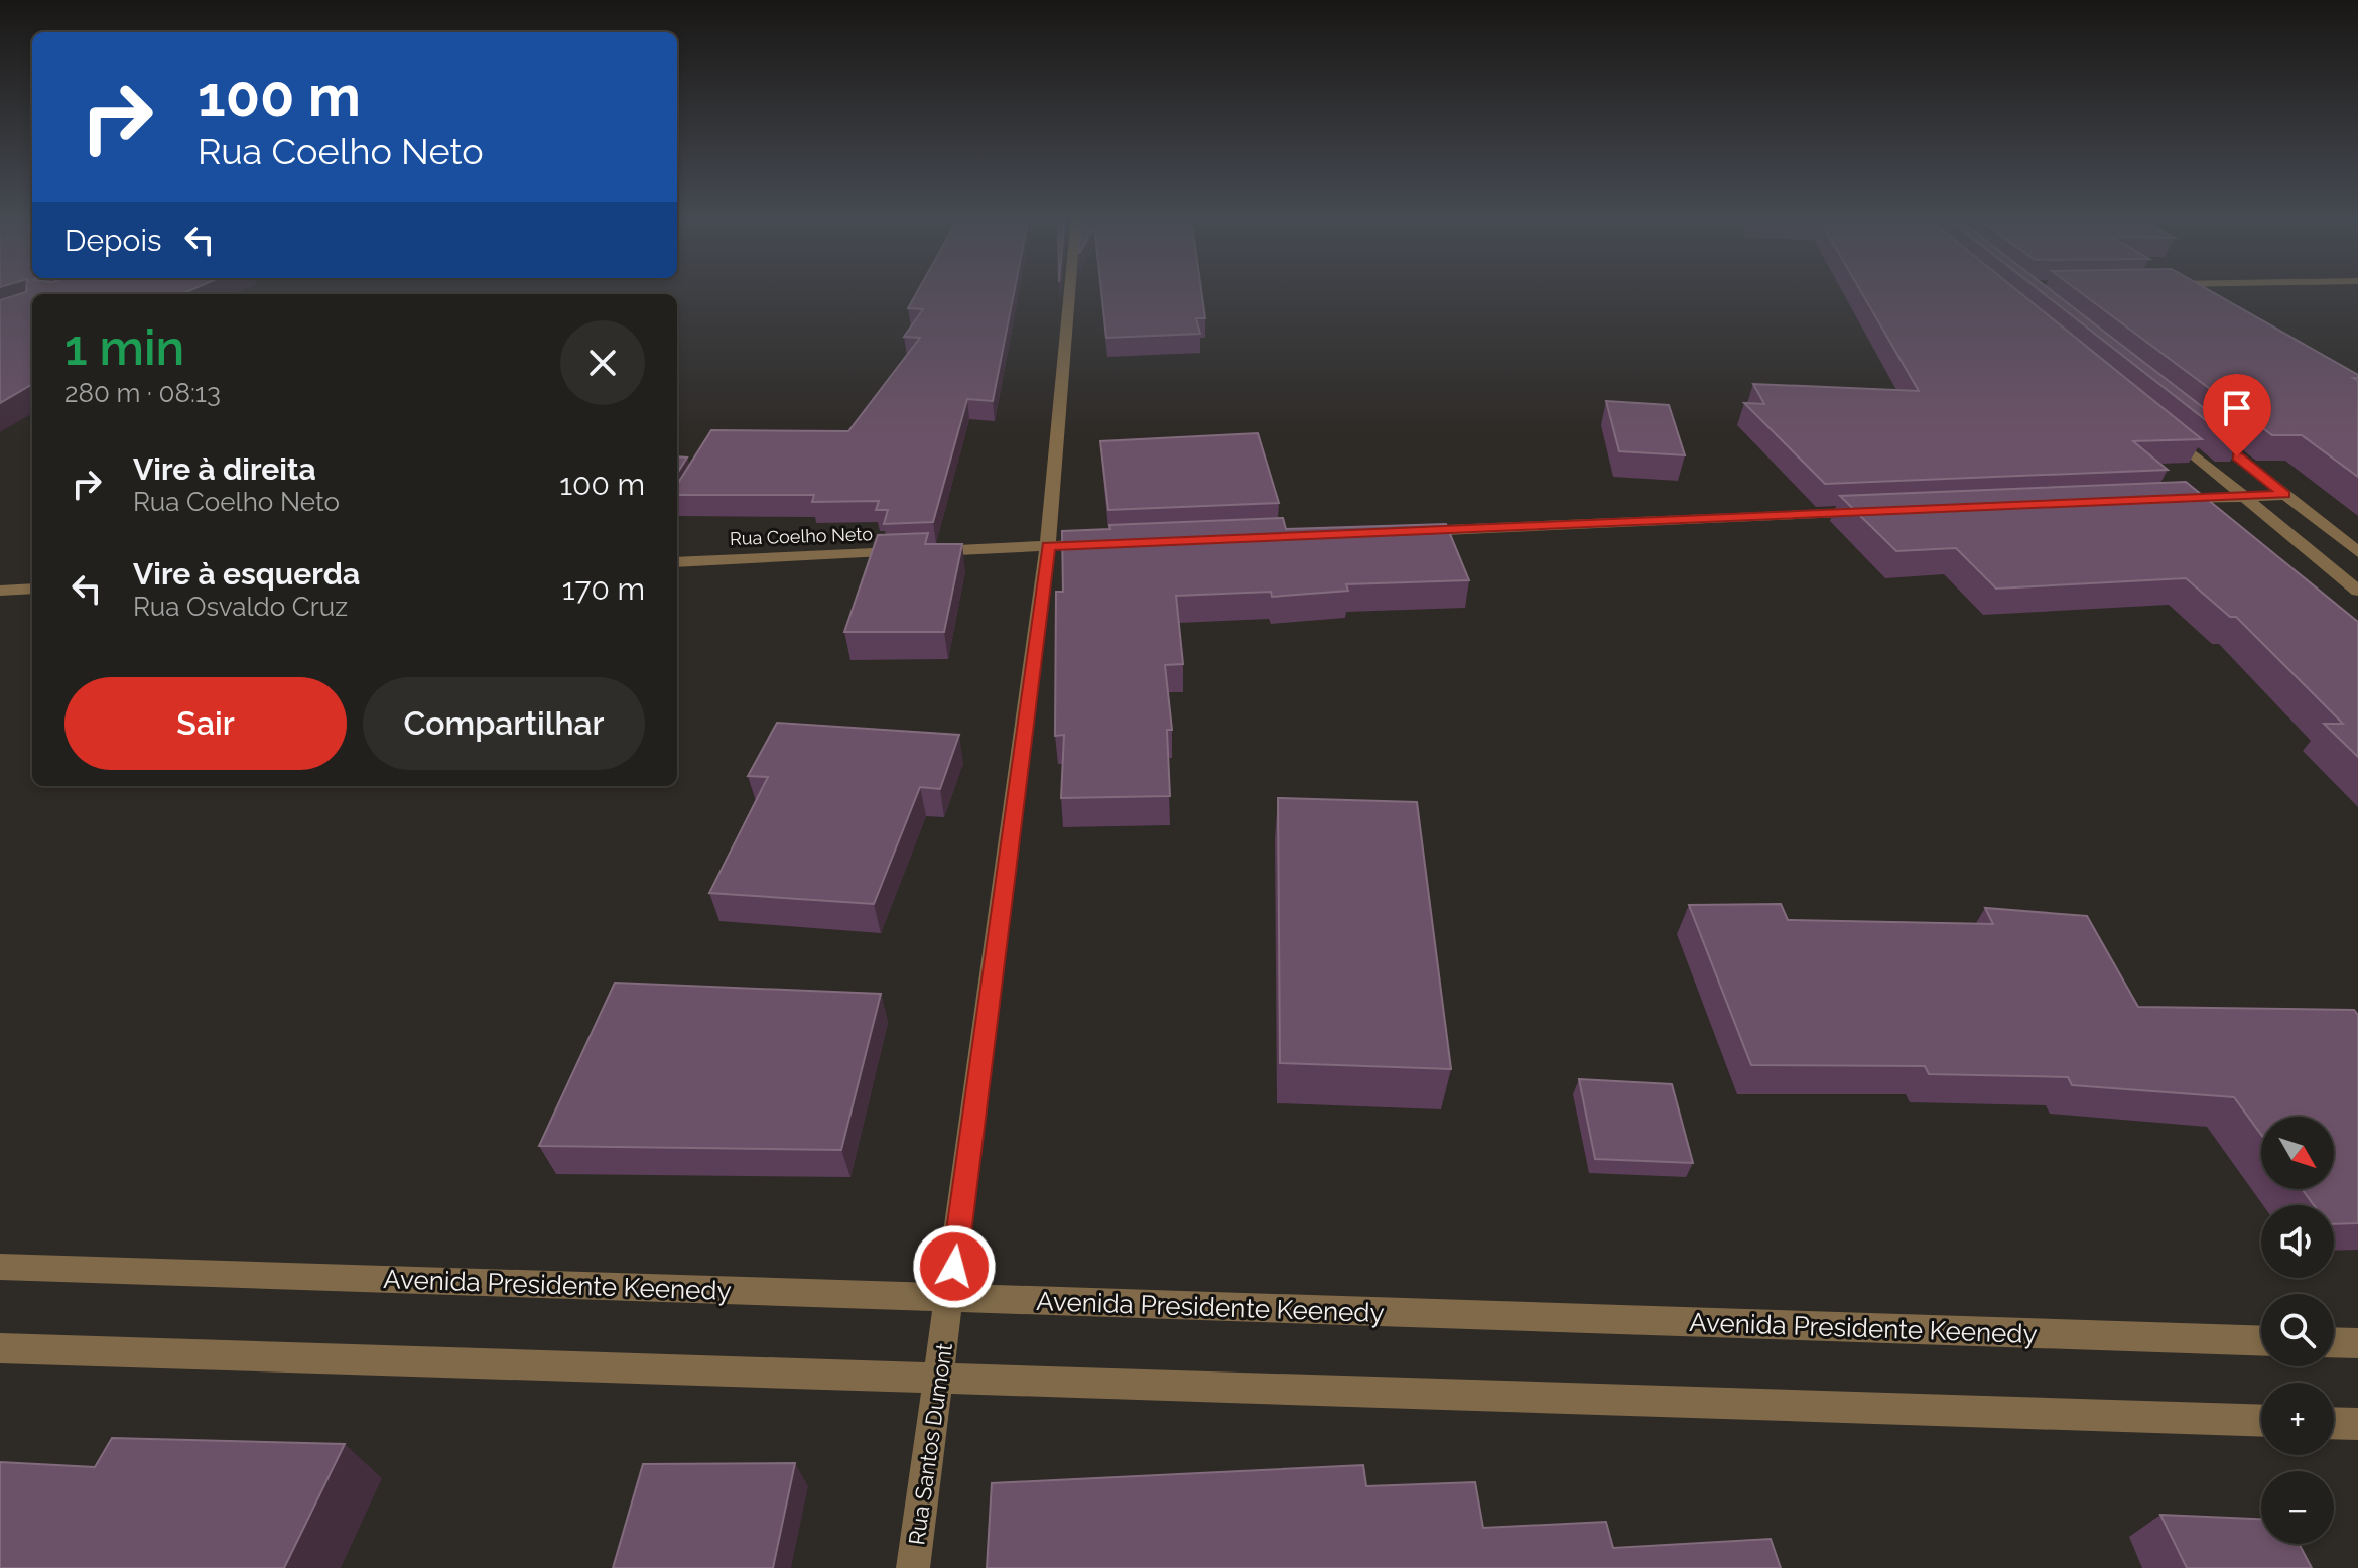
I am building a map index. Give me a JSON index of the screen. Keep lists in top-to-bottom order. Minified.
{"streets":{"street":["Rua Coelho Neto","Avenida Presidente Keenedy","Rua Santos Dumont"]},"crossings":[["Rua Coelho Neto","Rua Santos Dumont"],["Avenida Presidente Keenedy","Rua Santos Dumont"]],"north":"bottom right","page":{"turn":["100 m","Rua Coelho Neto"],"then":"Depois","heading":["1 min","280 m · 08:13"],"list":[{"name":"Vire à direita","note":"Rua Coelho Neto","value":"100 m"},{"name":"Vire à esquerda","note":"Rua Osvaldo Cruz","value":"170 m"}],"buttons":["Sair","Compartilhar"],"map_buttons":["+","−"]}}
